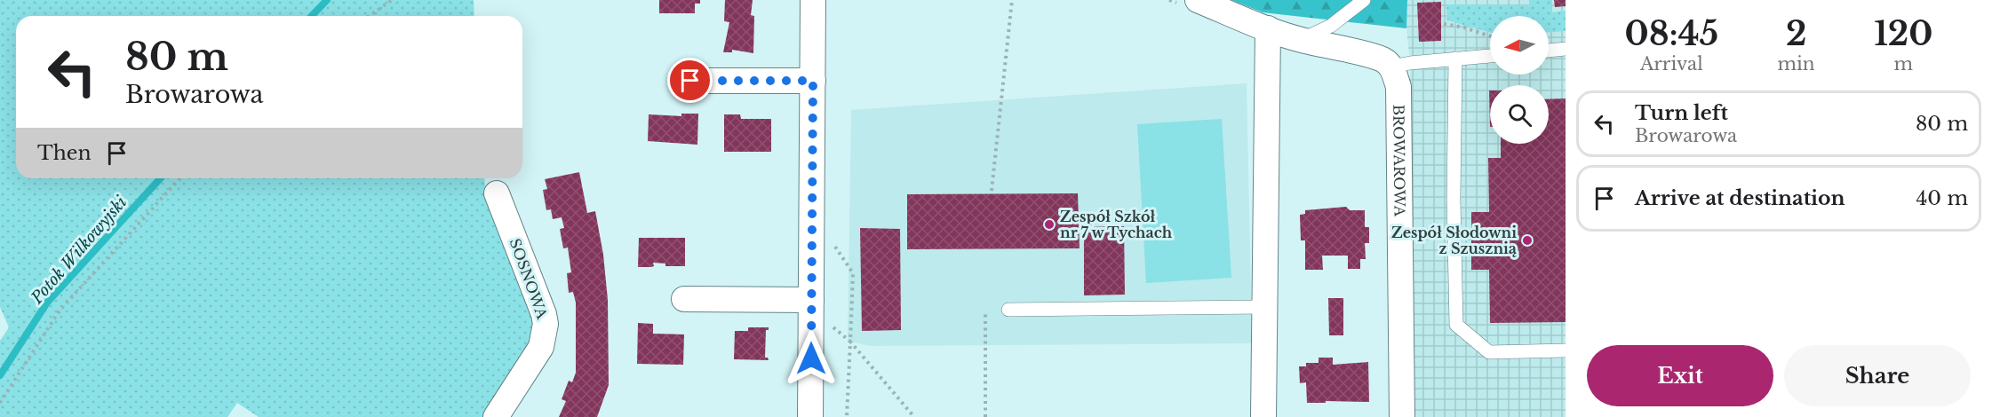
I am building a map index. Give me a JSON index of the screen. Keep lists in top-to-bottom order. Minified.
{"streets":{"street":["BROWAROWA","SOSNOWA"]},"water":["Potok Wilkowyjski"],"places":["Zespół Szkół nr 7 w Tychach","Zespół Słodowni z Szusznią"],"north":"left","page":{"eta":["08:45","Arrival","2","min","120","m"],"turn":["80 m","Browarowa"],"list":[{"name":"Turn left","note":"Browarowa","value":"80 m"},{"name":"Arrive at destination","value":"40 m"}],"then":"Then","buttons":["Exit","Share"]}}
